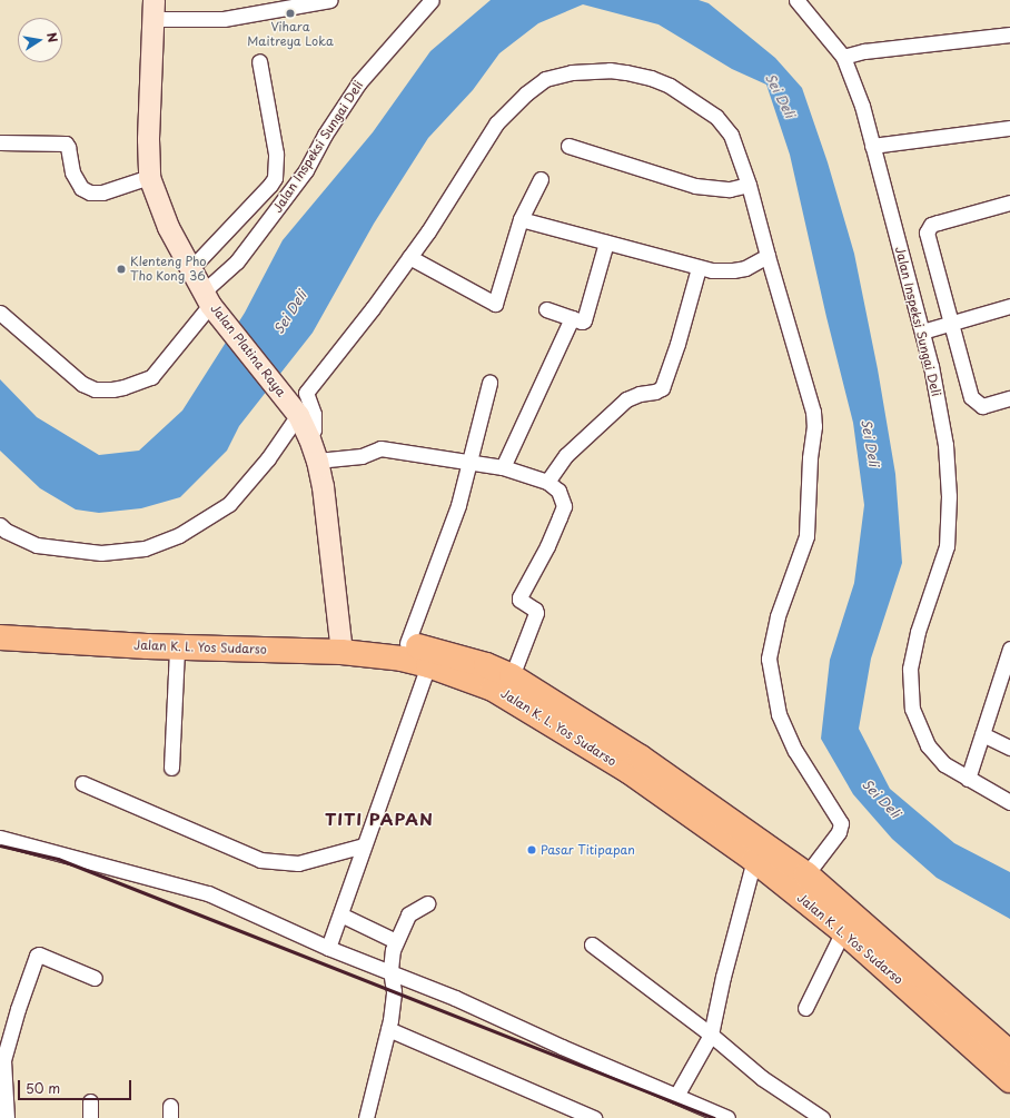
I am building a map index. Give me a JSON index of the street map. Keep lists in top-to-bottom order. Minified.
{"streets":{"highway":["Jalan K. L. Yos Sudarso"],"main road":["Jalan Platina Raya"],"street":["Jalan Inspeksi Sungai Deli"]},"crossings":[["Jalan Inspeksi Sungai Deli","Jalan Platina Raya"],["Jalan Platina Raya","Jalan K. L. Yos Sudarso"]],"districts":["TITI PAPAN"],"water":["Sei Deli"],"places":["Vihara Maitreya Loka","Klenteng Pho Tho Kong 36","Pasar Titipapan"],"scale_bar":"50 m","north":"right"}
